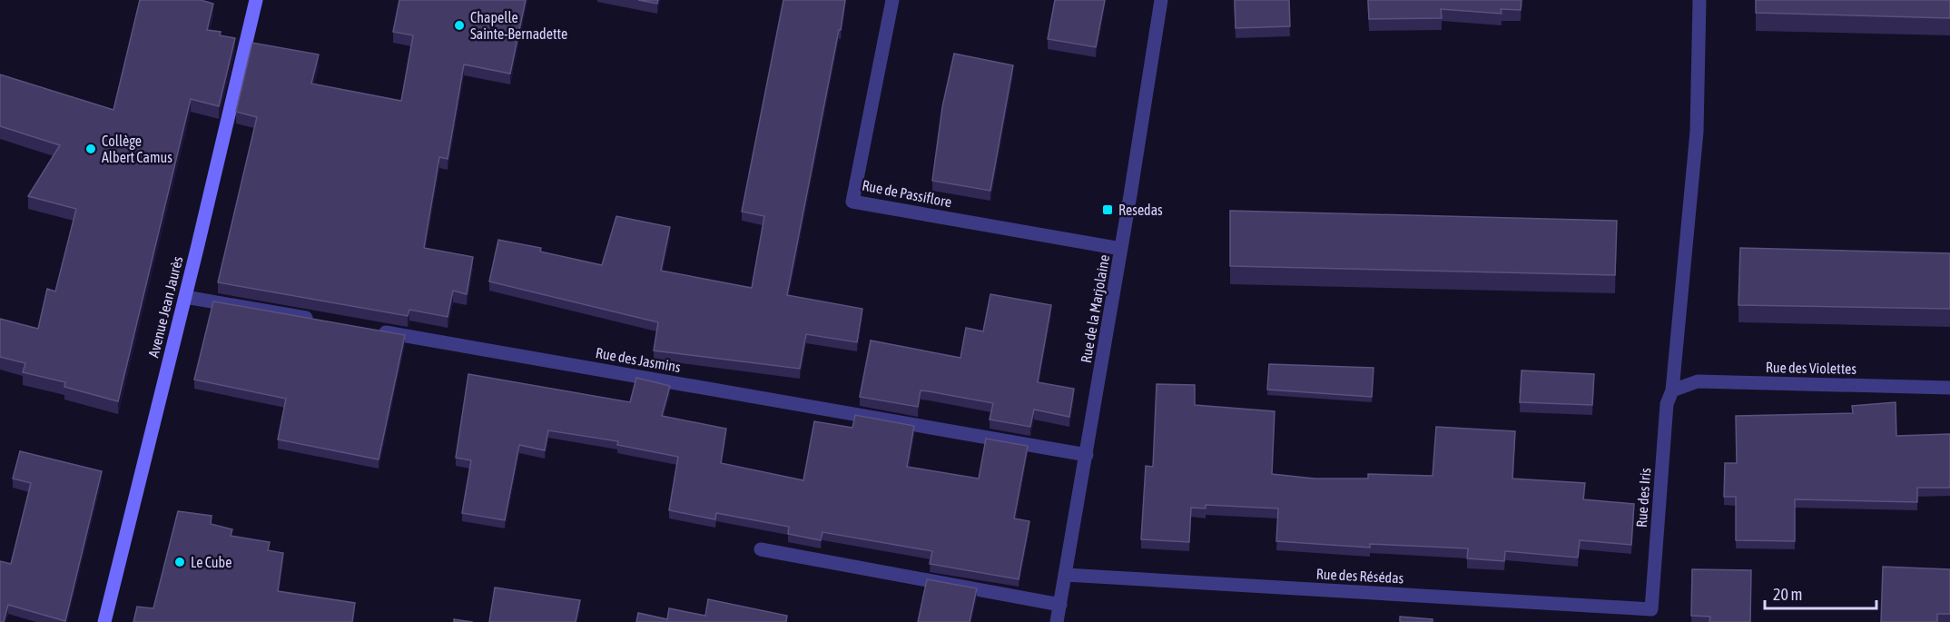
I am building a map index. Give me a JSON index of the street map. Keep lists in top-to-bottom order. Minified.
{"streets":{"main road":["Avenue Jean Jaurès"],"street":["Rue de Passiflore","Rue de la Marjolaine","Rue des Jasmins","Rue des Violettes","Rue des Iris","Rue des Résédas"]},"crossings":[["Rue de Passiflore","Rue de la Marjolaine"],["Rue de la Marjolaine","Rue des Jasmins"],["Rue de la Marjolaine","Rue des Résédas"],["Rue des Violettes","Rue des Iris"],["Rue des Iris","Rue des Résédas"]],"places":{"other":["Chapelle Sainte-Bernadette","Collège Albert Camus","Le Cube"],"transit":["Resedas"]},"scale_bar":"20 m"}
